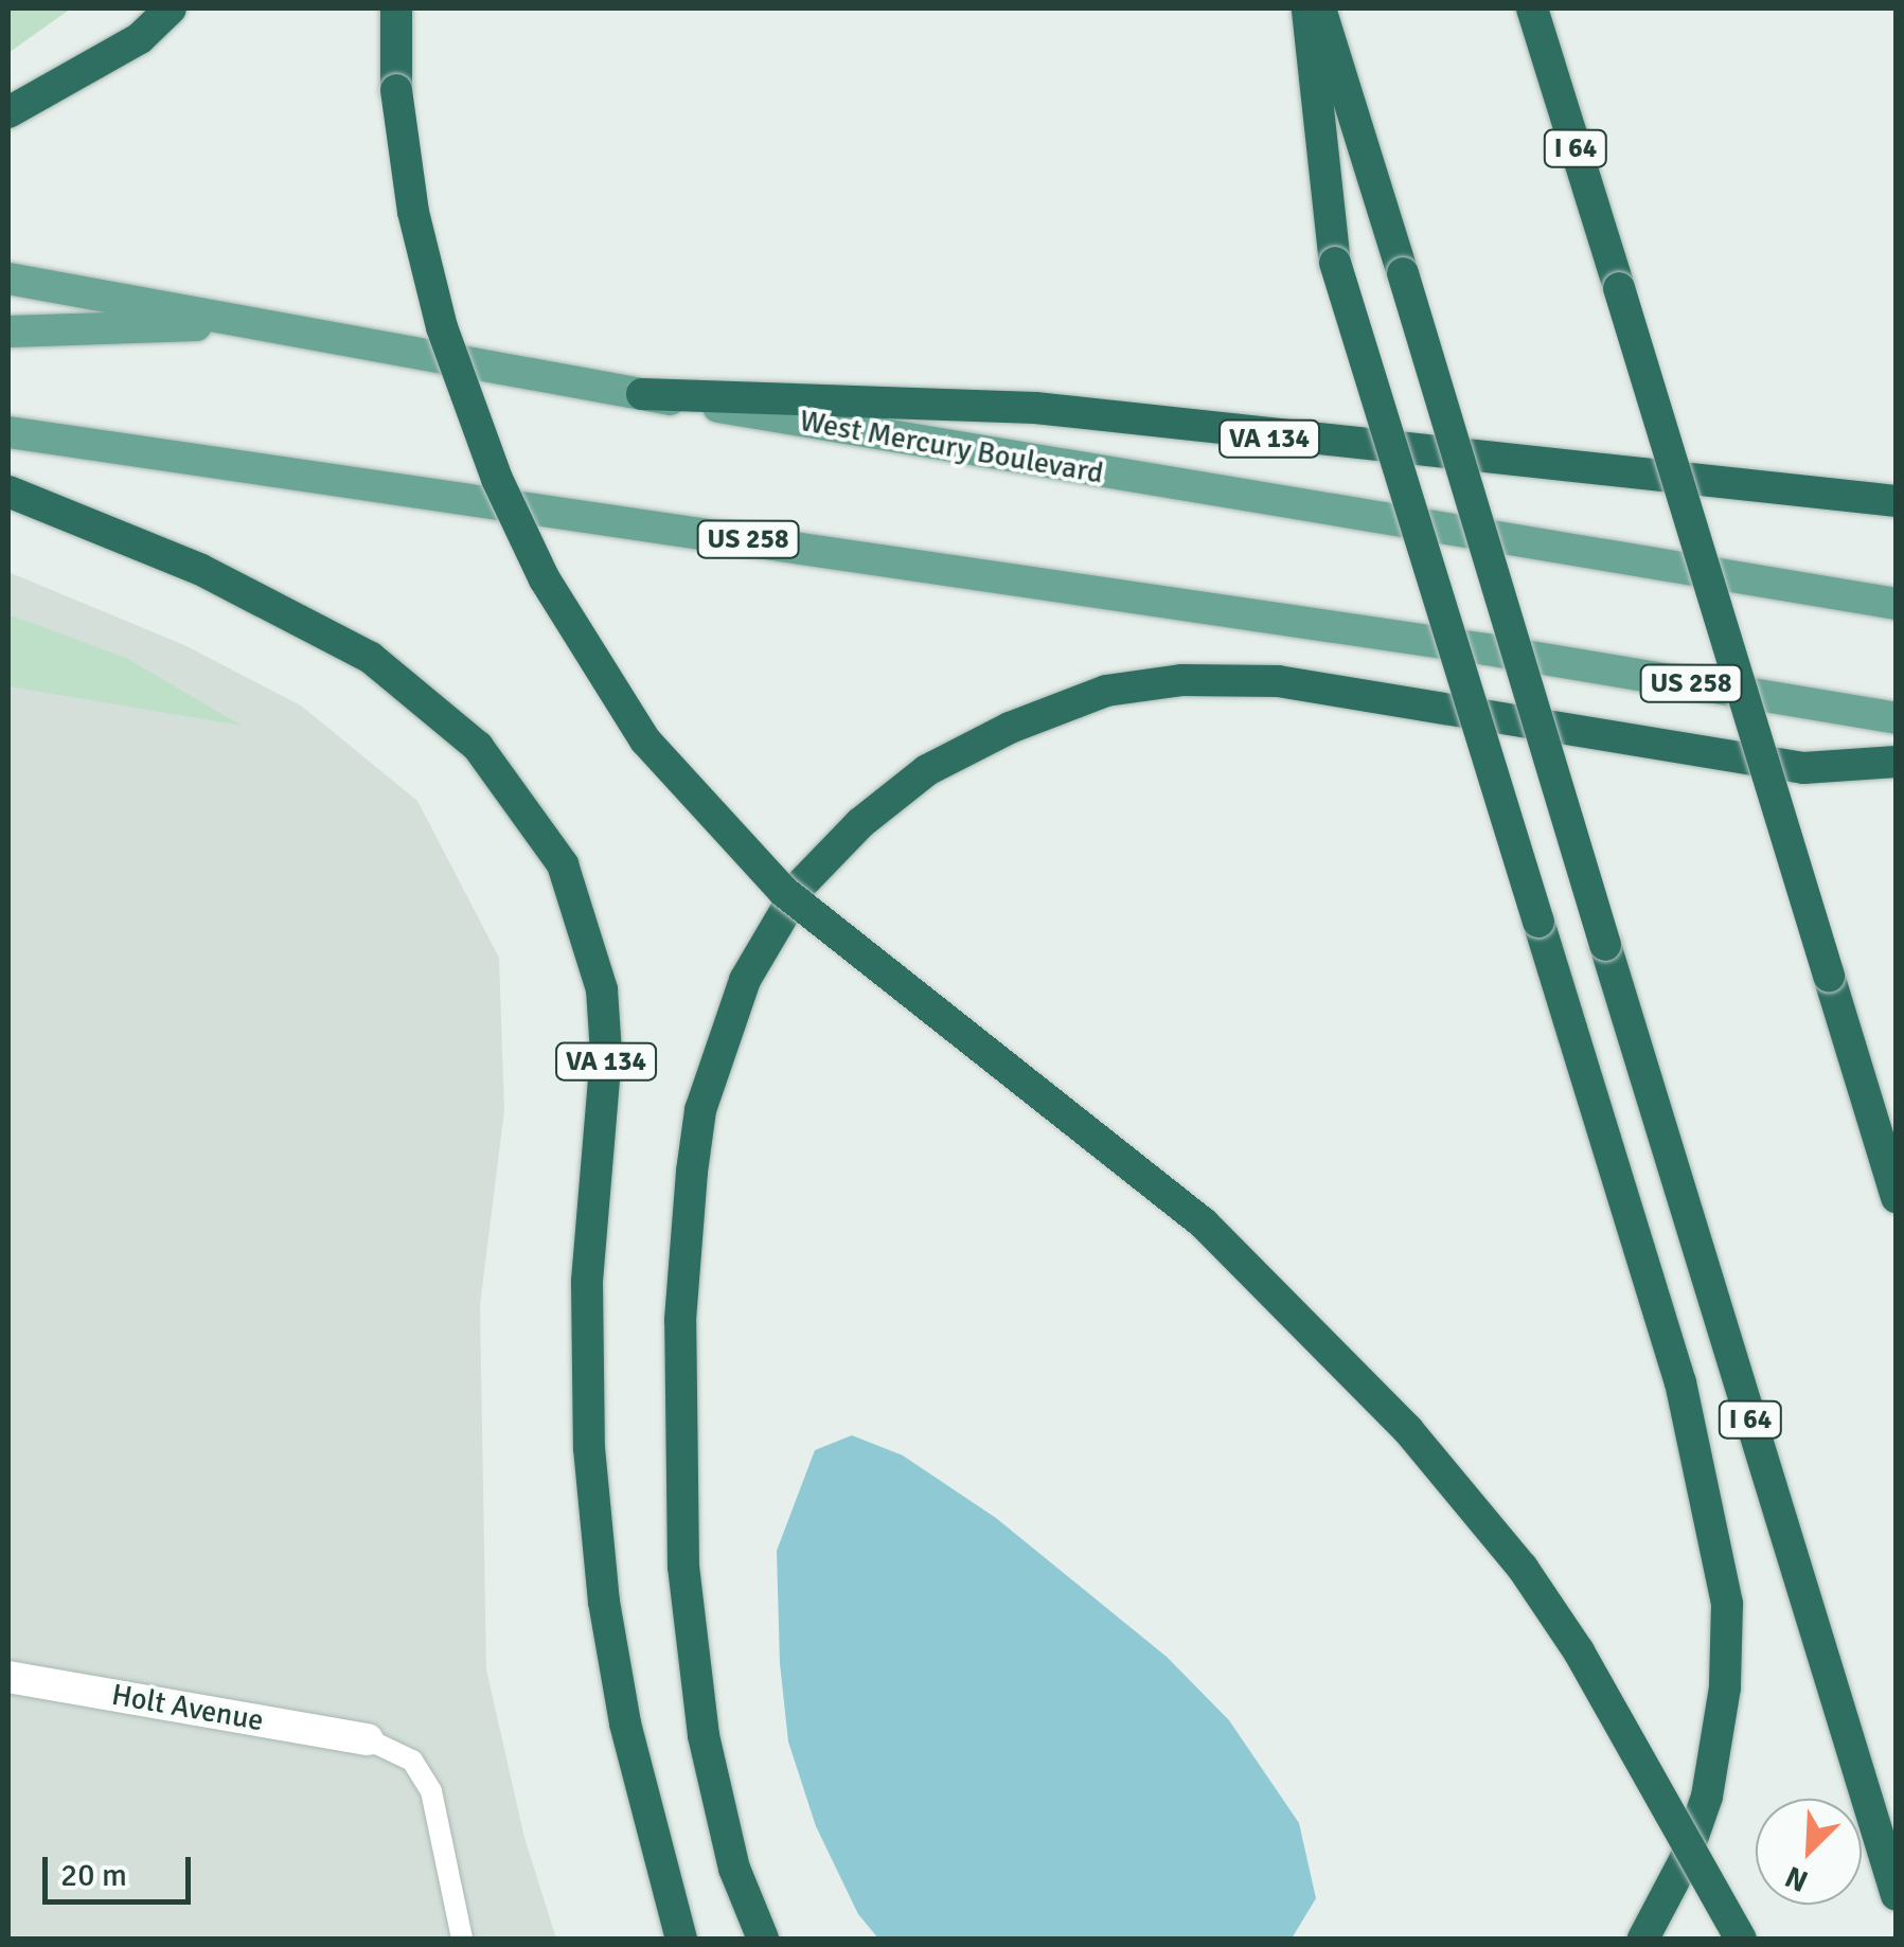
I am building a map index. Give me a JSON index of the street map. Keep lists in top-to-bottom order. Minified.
{"streets":{"highway":["I 64","VA 134"],"main road":["West Mercury Boulevard","US 258"],"street":["Holt Avenue"]},"crossings":[["VA 134","West Mercury Boulevard"]],"scale_bar":"20 m","north":"bottom left"}
